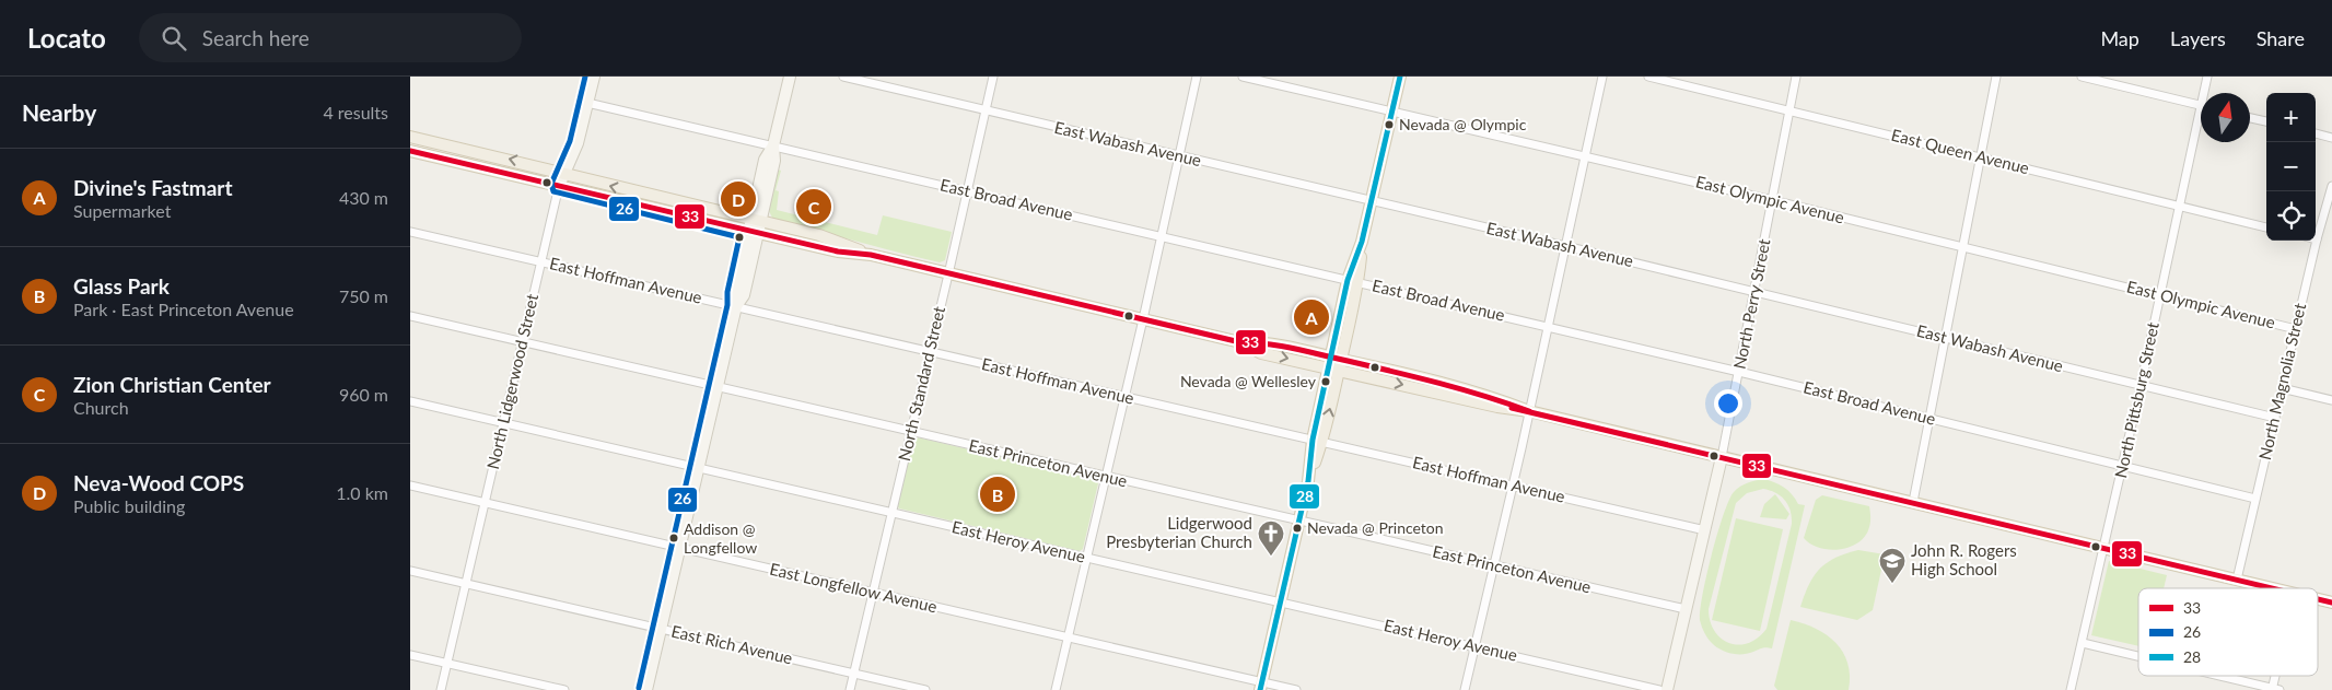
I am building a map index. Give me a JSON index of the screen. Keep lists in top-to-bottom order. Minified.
{"streets":{"street":["East Wabash Avenue","East Queen Avenue","East Broad Avenue","East Olympic Avenue","East Hoffman Avenue","North Perry Street","North Lidgerwood Street","North Magnolia Street","North Standard Street","North Pittsburg Street","East Princeton Avenue","East Heroy Avenue","East Longfellow Avenue","East Rich Avenue"]},"crossings":[["East Wabash Avenue","North Perry Street"],["East Wabash Avenue","North Magnolia Street"],["East Wabash Avenue","North Standard Street"],["East Wabash Avenue","North Pittsburg Street"],["East Queen Avenue","North Perry Street"],["East Queen Avenue","North Pittsburg Street"],["East Broad Avenue","North Perry Street"],["East Broad Avenue","North Lidgerwood Street"],["East Broad Avenue","North Magnolia Street"],["East Broad Avenue","North Standard Street"],["East Broad Avenue","North Pittsburg Street"],["East Olympic Avenue","North Perry Street"],["East Olympic Avenue","North Magnolia Street"],["East Olympic Avenue","North Pittsburg Street"],["East Hoffman Avenue","North Perry Street"],["East Hoffman Avenue","North Lidgerwood Street"],["East Hoffman Avenue","North Standard Street"],["North Perry Street","East Princeton Avenue"],["North Lidgerwood Street","East Princeton Avenue"],["North Lidgerwood Street","East Heroy Avenue"],["North Lidgerwood Street","East Longfellow Avenue"],["North Lidgerwood Street","East Rich Avenue"],["North Standard Street","East Princeton Avenue"],["North Standard Street","East Heroy Avenue"],["North Standard Street","East Longfellow Avenue"],["North Standard Street","East Rich Avenue"]],"places":{"other":["Nevada @ Olympic","Nevada @ Wellesley","Nevada @ Princeton","Addison @ Longfellow"],"church":["Lidgerwood Presbyterian Church"],"school or university":["John R. Rogers High School"]},"lines":["transit line 26","transit line 28","transit line 33"],"legend":["33","26","28"],"north":"top","page":{"header":"Locato","search":"Search here","nav":["Map","Layers","Share"],"heading":["Nearby","4 results"],"map_buttons":["+","−"],"list":[{"mark":"A","name":"Divine's Fastmart","note":"Supermarket","value":"430 m"},{"mark":"B","name":"Glass Park","note":"Park · East Princeton Avenue","value":"750 m"},{"mark":"C","name":"Zion Christian Center","note":"Church","value":"960 m"},{"mark":"D","name":"Neva-Wood COPS","note":"Public building","value":"1.0 km"}],"pins":["D","C","A","B"]}}
